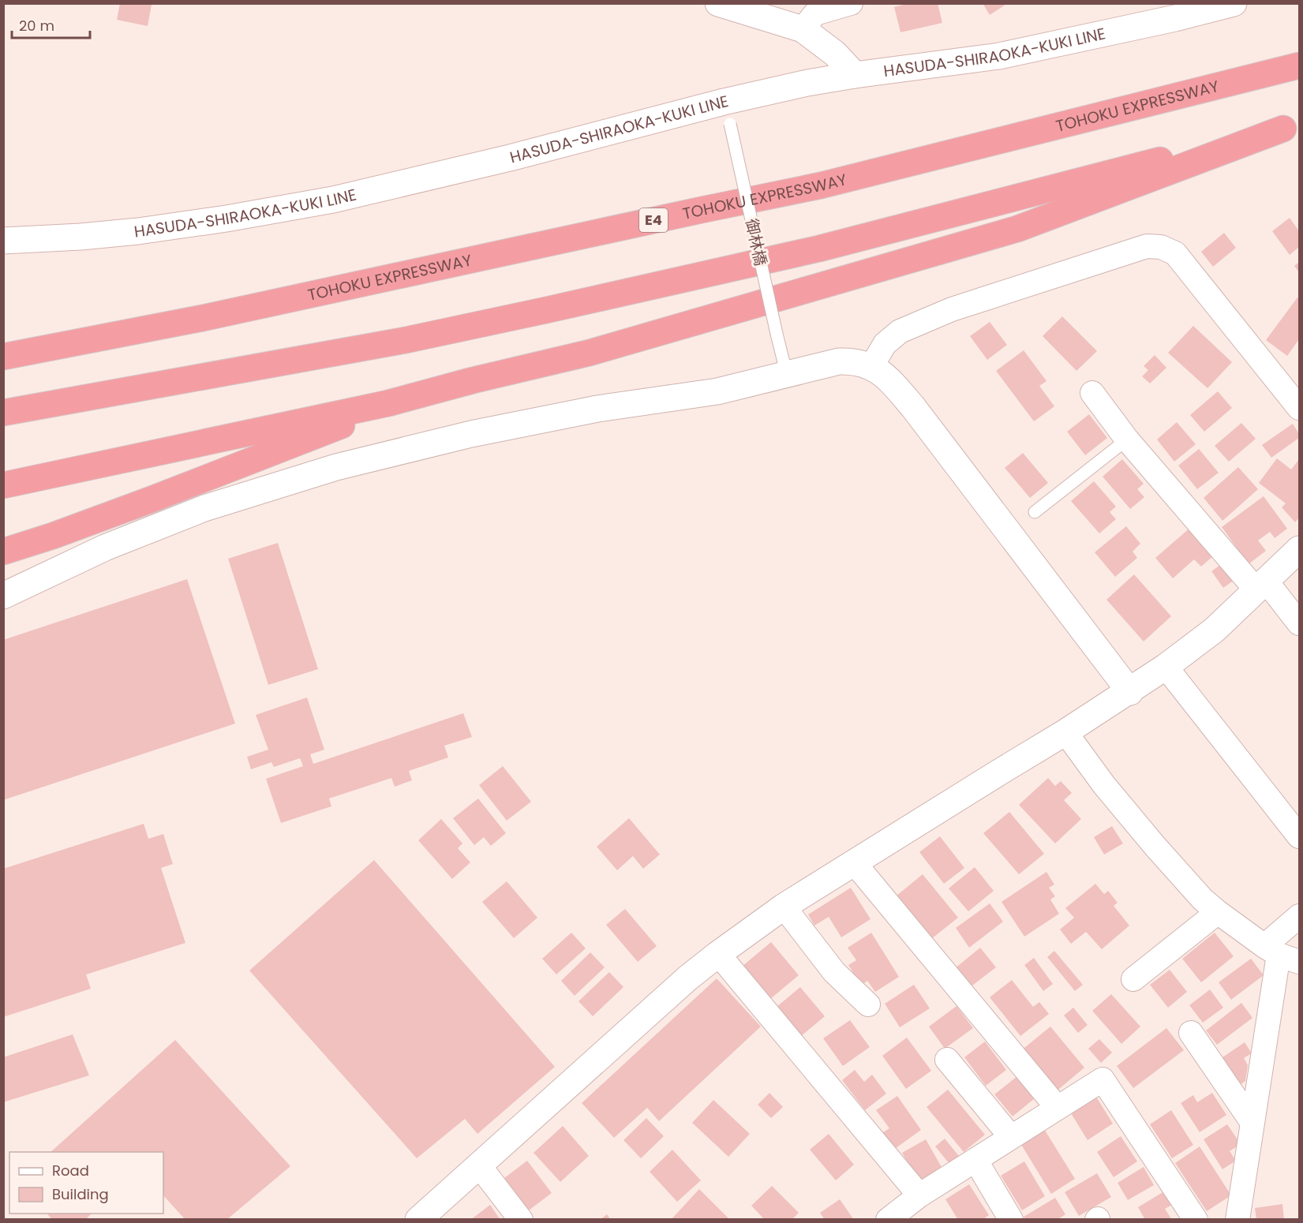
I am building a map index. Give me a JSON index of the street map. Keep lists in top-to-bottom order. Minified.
{"streets":{"highway":["TOHOKU EXPRESSWAY","E4"],"street":["HASUDA-SHIRAOKA-KUKI LINE"],"lane":["御林橋"]},"crossings":[["HASUDA-SHIRAOKA-KUKI LINE","御林橋"]],"legend":["Road","Building"],"scale_bar":"20 m"}
